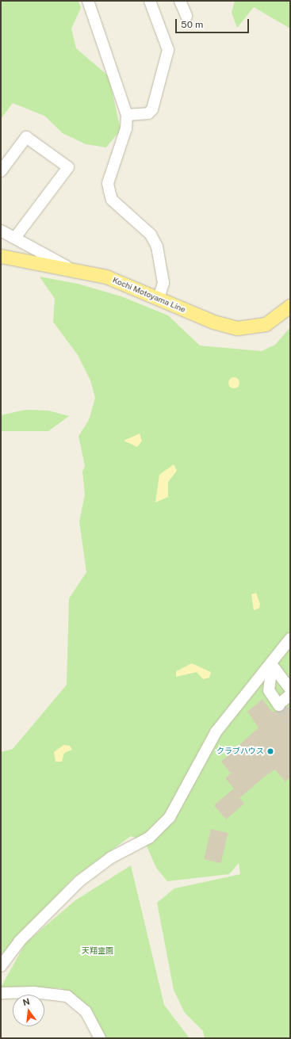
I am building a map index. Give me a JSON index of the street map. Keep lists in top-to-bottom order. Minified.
{"streets":{"main road":["Kochi Motoyama Line"]},"parks":["天翔霊園"],"places":["クラブハウス"],"scale_bar":"50 m","north":"top"}
